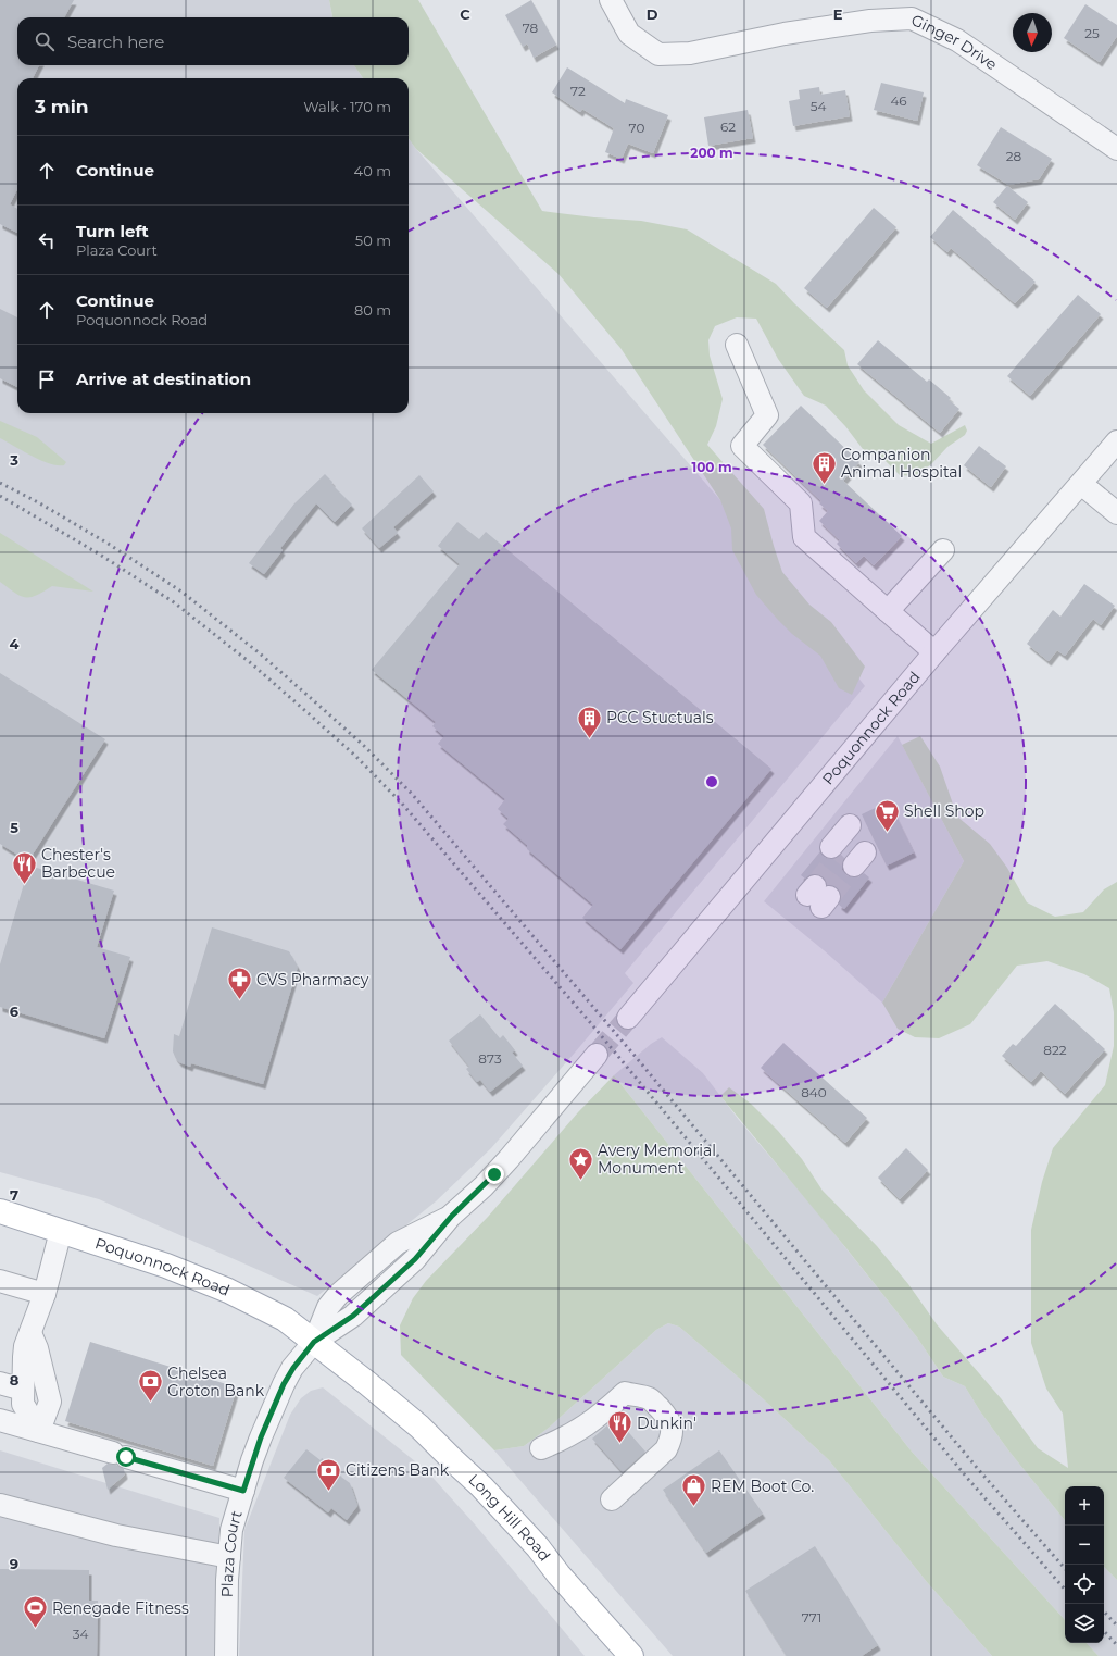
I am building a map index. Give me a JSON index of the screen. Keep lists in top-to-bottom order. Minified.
{"streets":{"main road":["Poquonnock Road","Long Hill Road"],"street":["Ginger Drive","Plaza Court"]},"crossings":[["Poquonnock Road","Long Hill Road"],["Poquonnock Road","Plaza Court"],["Long Hill Road","Plaza Court"]],"places":{"building":["Companion Animal Hospital","PCC Stuctuals"],"supermarket":["Shell Shop"],"restaurant":["Chester's Barbecue","Dunkin'"],"pharmacy":["CVS Pharmacy"],"place":["Avery Memorial Monument"],"bank":["Chelsea Groton Bank","Citizens Bank"],"shop":["REM Boot Co."],"sports":["Renegade Fitness"]},"house_numbers":["78","25","72","46","54","62","70","28","822","873","840","771","34"],"north":"bottom","page":{"search":"Search here","heading":["3 min","Walk · 170 m"],"list":[["Continue","40 m"],["Turn left","Plaza Court","50 m"],["Continue","Poquonnock Road","80 m"],"Arrive at destination"],"map_buttons":["+","−"]},"grid":{"columns":["C","D","E"],"rows":["3","4","5","6","7","8","9"]},"rings":["200 m","100 m"]}
